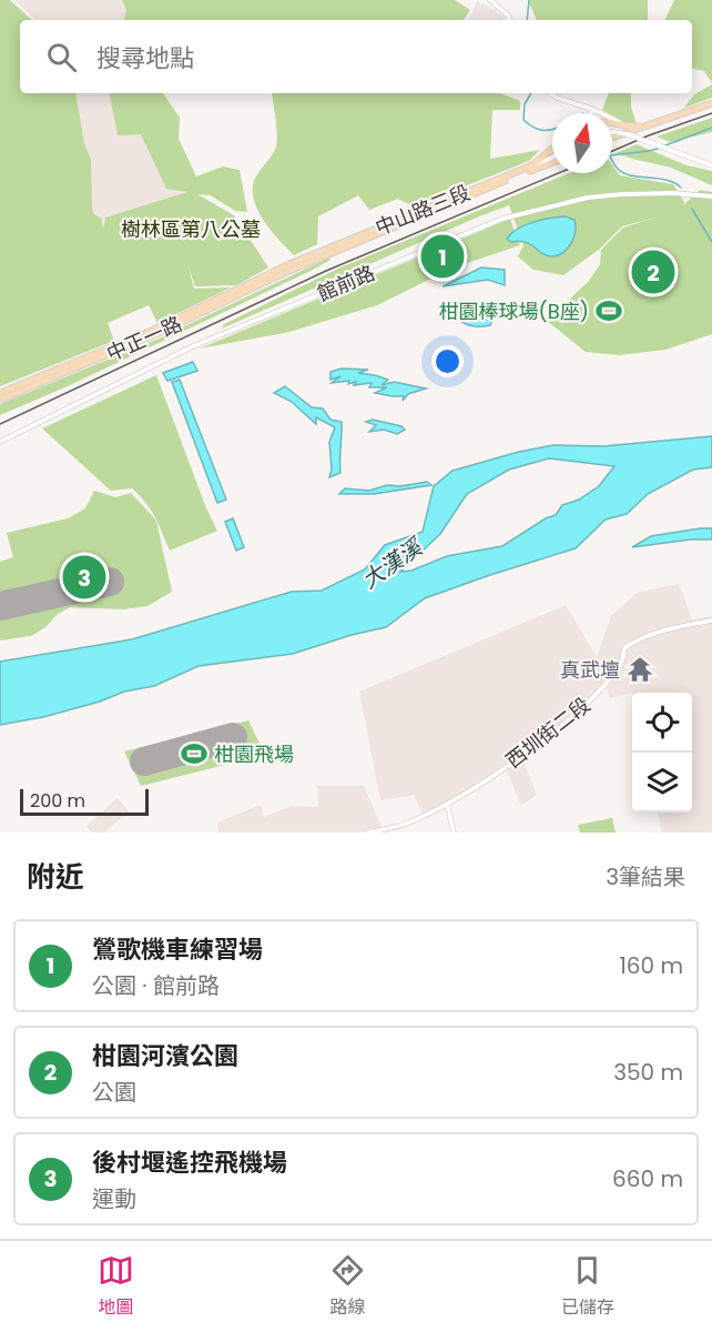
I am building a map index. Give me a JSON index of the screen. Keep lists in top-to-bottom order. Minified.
{"streets":{"main road":["中山路三段","中正一路"],"street":["館前路","西圳街二段"]},"crossings":[["中山路三段","中正一路"]],"water":["大漢溪"],"parks":["樹林區第八公墓"],"places":{"sports":["柑園棒球場(B座)","柑園飛場"],"temple":["真武壇"]},"scale_bar":"200 m","north":"top","page":{"search":"搜尋地點","pins":["1","2","3"],"scale":"200 m","heading":["附近","3筆結果"],"list":[{"mark":"1","name":"鶯歌機車練習場","note":"公園 · 館前路","value":"160 m"},{"mark":"2","name":"柑園河濱公園","note":"公園","value":"350 m"},{"mark":"3","name":"後村堰遙控飛機場","note":"運動","value":"660 m"}],"nav":["地圖","路線","已儲存"]}}
